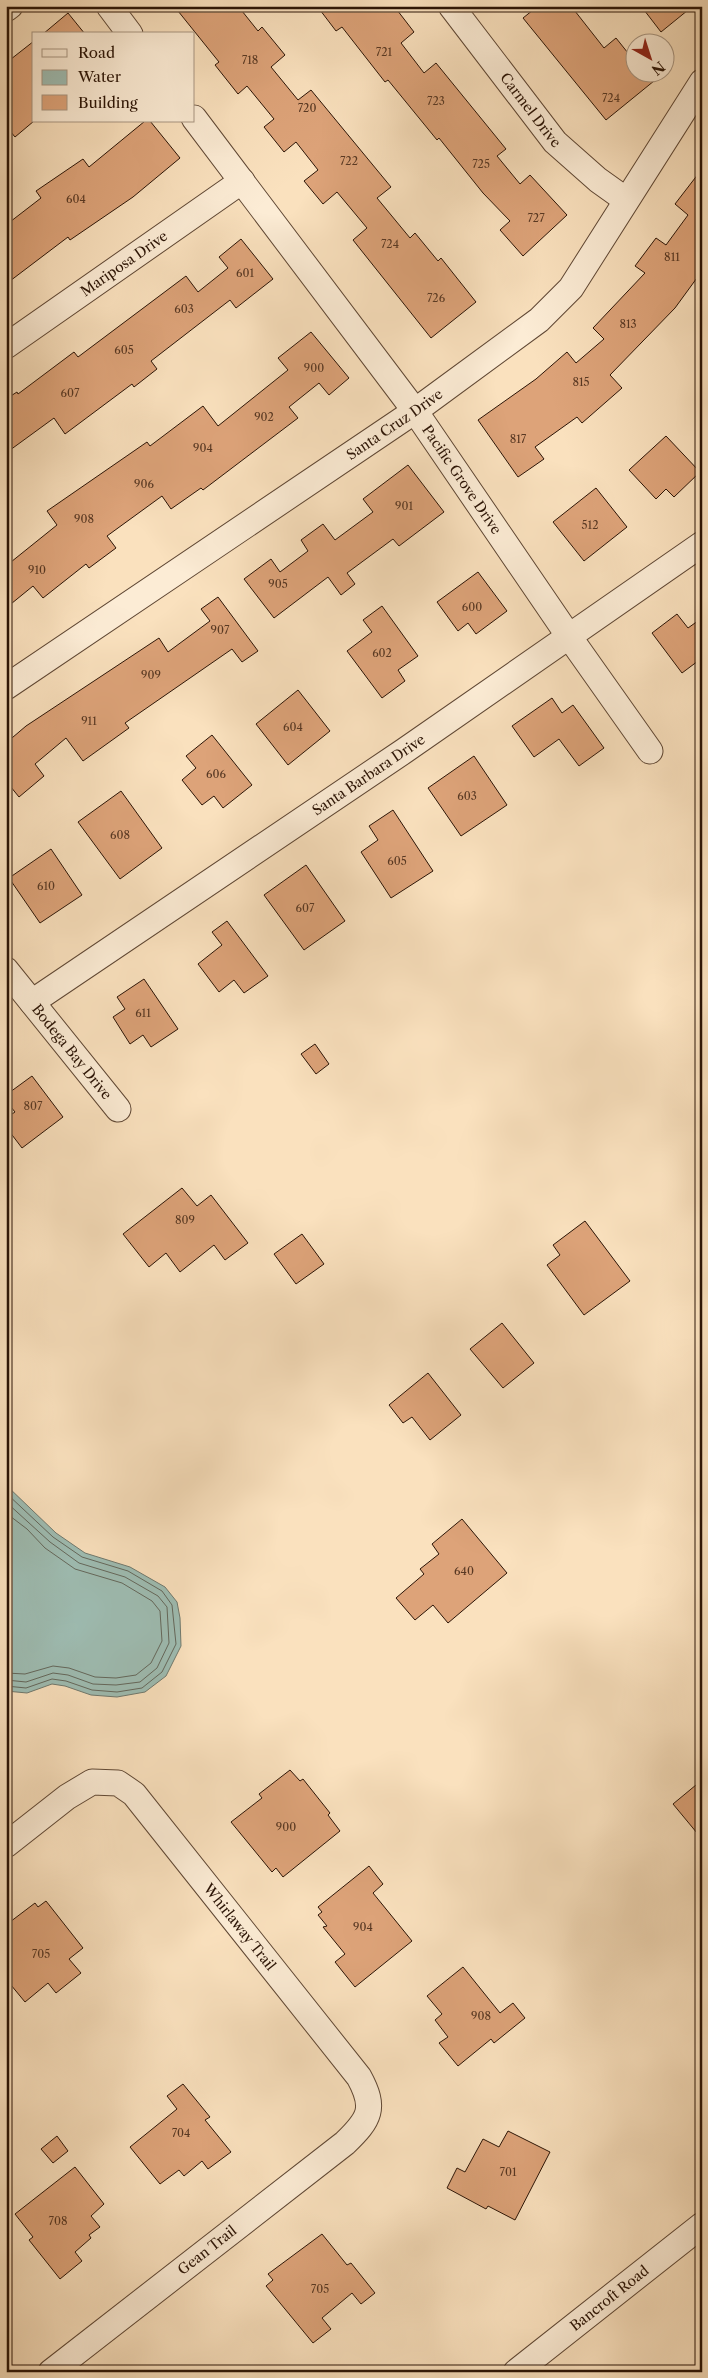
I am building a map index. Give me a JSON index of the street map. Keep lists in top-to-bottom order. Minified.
{"streets":{"street":["Carmel Drive","Mariposa Drive","Santa Cruz Drive","Pacific Grove Drive","Santa Barbara Drive","Bodega Bay Drive","Whirlaway Trail","Gean Trail","Bancroft Road"]},"crossings":[["Carmel Drive","Santa Cruz Drive"],["Mariposa Drive","Pacific Grove Drive"],["Santa Cruz Drive","Pacific Grove Drive"],["Pacific Grove Drive","Santa Barbara Drive"],["Santa Barbara Drive","Bodega Bay Drive"],["Whirlaway Trail","Gean Trail"]],"house_numbers":["721","718","724","723","720","722","725","604","727","724","811","601","726","603","813","605","900","815","607","902","817","904","906","901","908","512","910","905","600","907","602","909","911","604","606","603","608","605","610","607","611","807","809","640","900","904","705","908","704","701","708","705"],"legend":["Road","Water","Building"],"north":"bottom right"}
